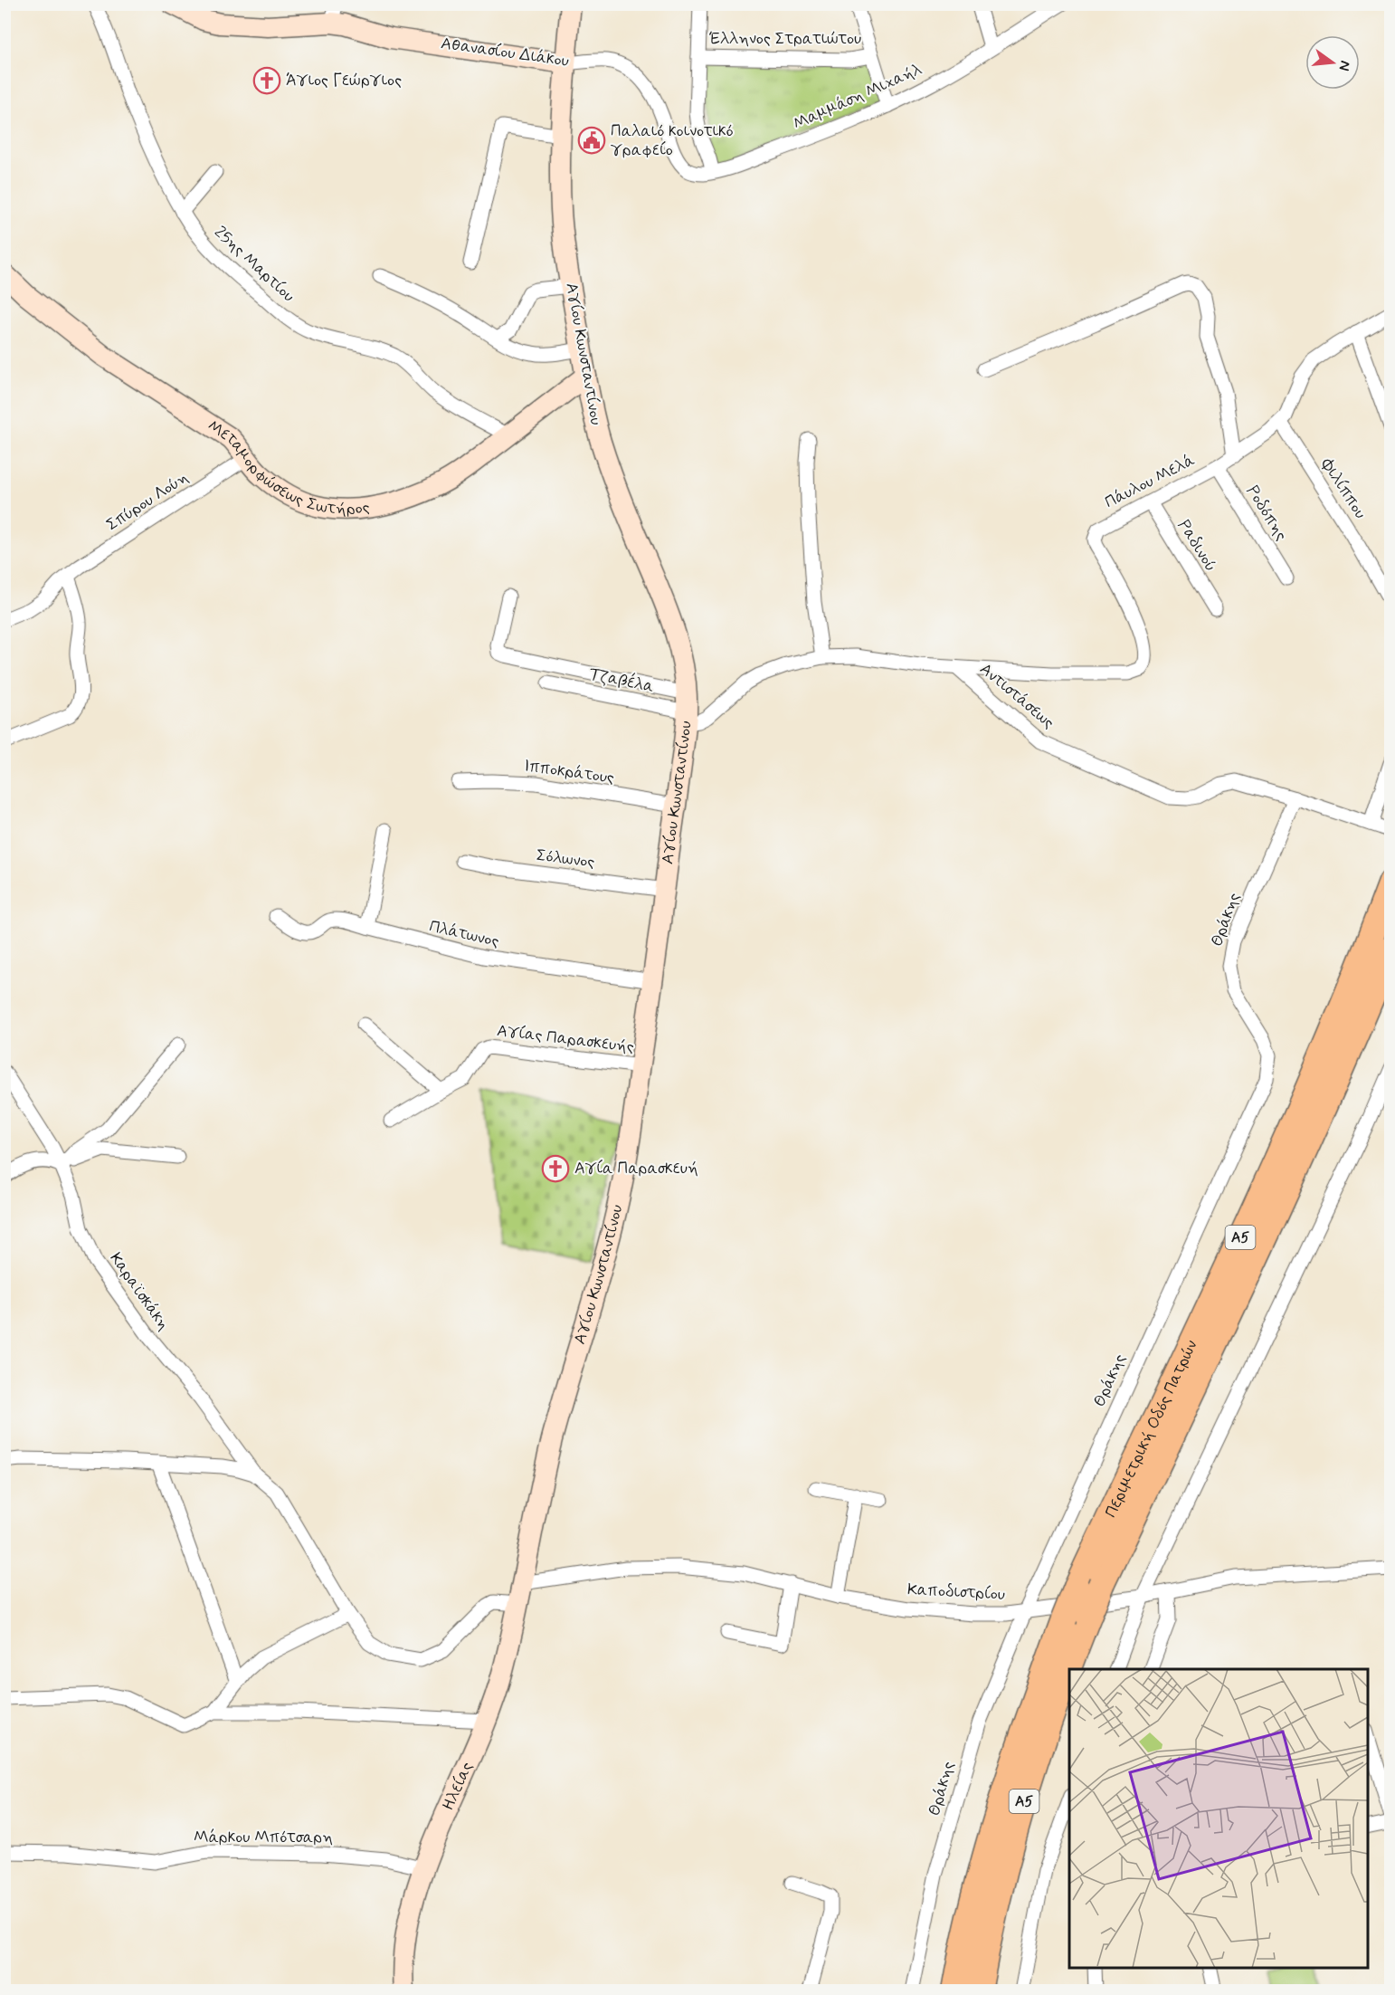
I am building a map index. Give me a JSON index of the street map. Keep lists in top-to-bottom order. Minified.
{"streets":{"highway":["Α5","Περιμετρική Οδός Πατρών"],"main road":["Αθανασίου Διάκου","Αγίου Κωνσταντίνου","Μεταμορφώσεως Σωτήρος","Ηλείας"],"street":["Έλληνος Στρατιώτου","Μαμμάση Μιχαήλ","25ης Μαρτίου","Πάυλου Μελά","Φιλίππου","Σπύρου Λούη","Ροδόπης","Ραδινού","Τζαβέλα","Αντιστάσεως","Ιπποκράτους","Σόλωνος","Θράκης","Πλάτωνος","Αγίας Παρασκευής","Καραϊσκάκη","Καποδιστρίου","Μάρκου Μπότσαρη"]},"crossings":[["Αθανασίου Διάκου","Μαμμάση Μιχαήλ"],["Αθανασίου Διάκου","Αγίου Κωνσταντίνου"],["25ης Μαρτίου","Μεταμορφώσεως Σωτήρος"],["Αγίου Κωνσταντίνου","Μεταμορφώσεως Σωτήρος"],["Αγίου Κωνσταντίνου","Τζαβέλα"],["Αγίου Κωνσταντίνου","Αντιστάσεως"],["Αγίου Κωνσταντίνου","Ιπποκράτους"],["Αγίου Κωνσταντίνου","Σόλωνος"],["Αγίου Κωνσταντίνου","Πλάτωνος"],["Αγίου Κωνσταντίνου","Αγίας Παρασκευής"],["Αγίου Κωνσταντίνου","Καποδιστρίου"],["Αγίου Κωνσταντίνου","Ηλείας"],["Μεταμορφώσεως Σωτήρος","Σπύρου Λούη"],["Πάυλου Μελά","Φιλίππου"],["Πάυλου Μελά","Ροδόπης"],["Πάυλου Μελά","Ραδινού"],["Πάυλου Μελά","Αντιστάσεως"],["Τζαβέλα","Αντιστάσεως"],["Αντιστάσεως","Θράκης"],["Θράκης","Καποδιστρίου"],["Καποδιστρίου","Ηλείας"],["Ηλείας","Μάρκου Μπότσαρη"]],"places":{"church":["Άγιος Γεώργιος","Αγία Παρασκευή"],"public building":["Παλαιό κοινοτικό γραφείο"]},"north":"right"}
